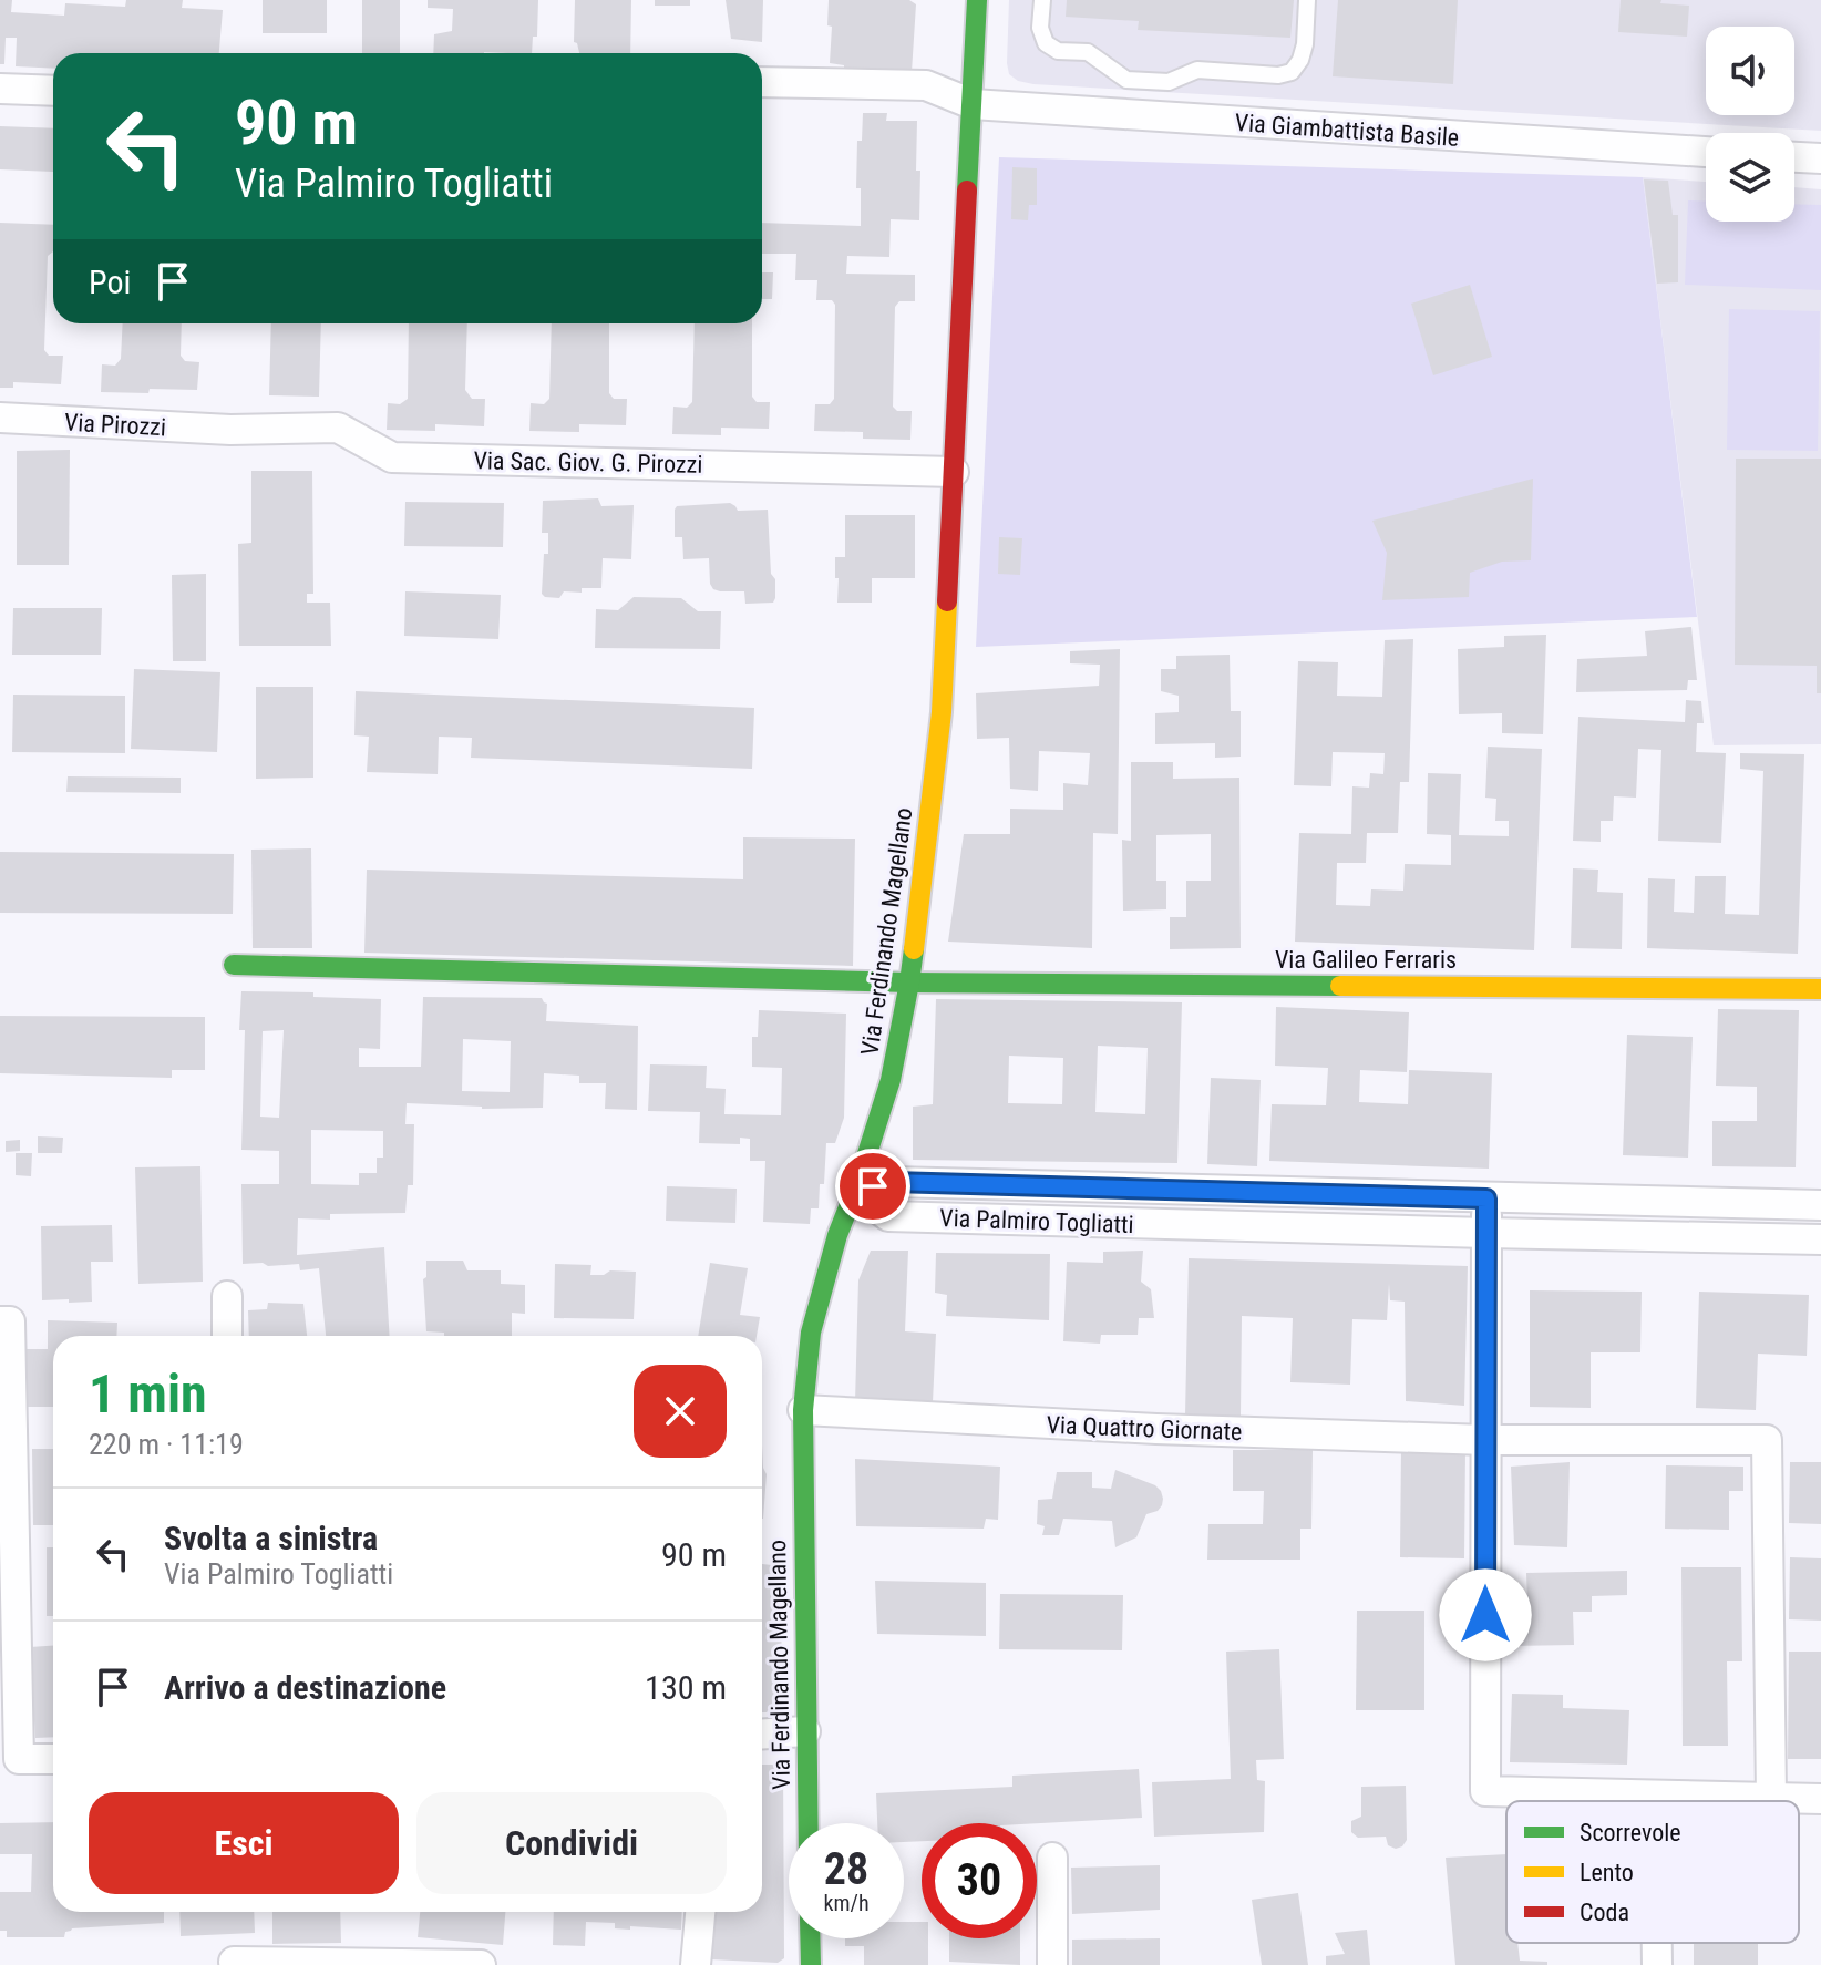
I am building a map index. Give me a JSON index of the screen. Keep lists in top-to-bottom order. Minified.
{"streets":{"street":["Via Giambattista Basile","Via Pirozzi","Via Sac. Giov. G. Pirozzi","Via Ferdinando Magellano","Via Galileo Ferraris","Via Palmiro Togliatti","Via Quattro Giornate"]},"crossings":[["Via Giambattista Basile","Via Ferdinando Magellano"],["Via Pirozzi","Via Sac. Giov. G. Pirozzi"],["Via Sac. Giov. G. Pirozzi","Via Ferdinando Magellano"],["Via Ferdinando Magellano","Via Galileo Ferraris"],["Via Ferdinando Magellano","Via Palmiro Togliatti"],["Via Ferdinando Magellano","Via Quattro Giornate"]],"legend":["Scorrevole","Lento","Coda"],"page":{"turn":["90 m","Via Palmiro Togliatti"],"then":"Poi","heading":["1 min","220 m · 11:19"],"list":[{"name":"Svolta a sinistra","note":"Via Palmiro Togliatti","value":"90 m"},{"name":"Arrivo a destinazione","value":"130 m"}],"buttons":["Esci","Condividi"],"speed":"28 km/h","limit":"30"}}
